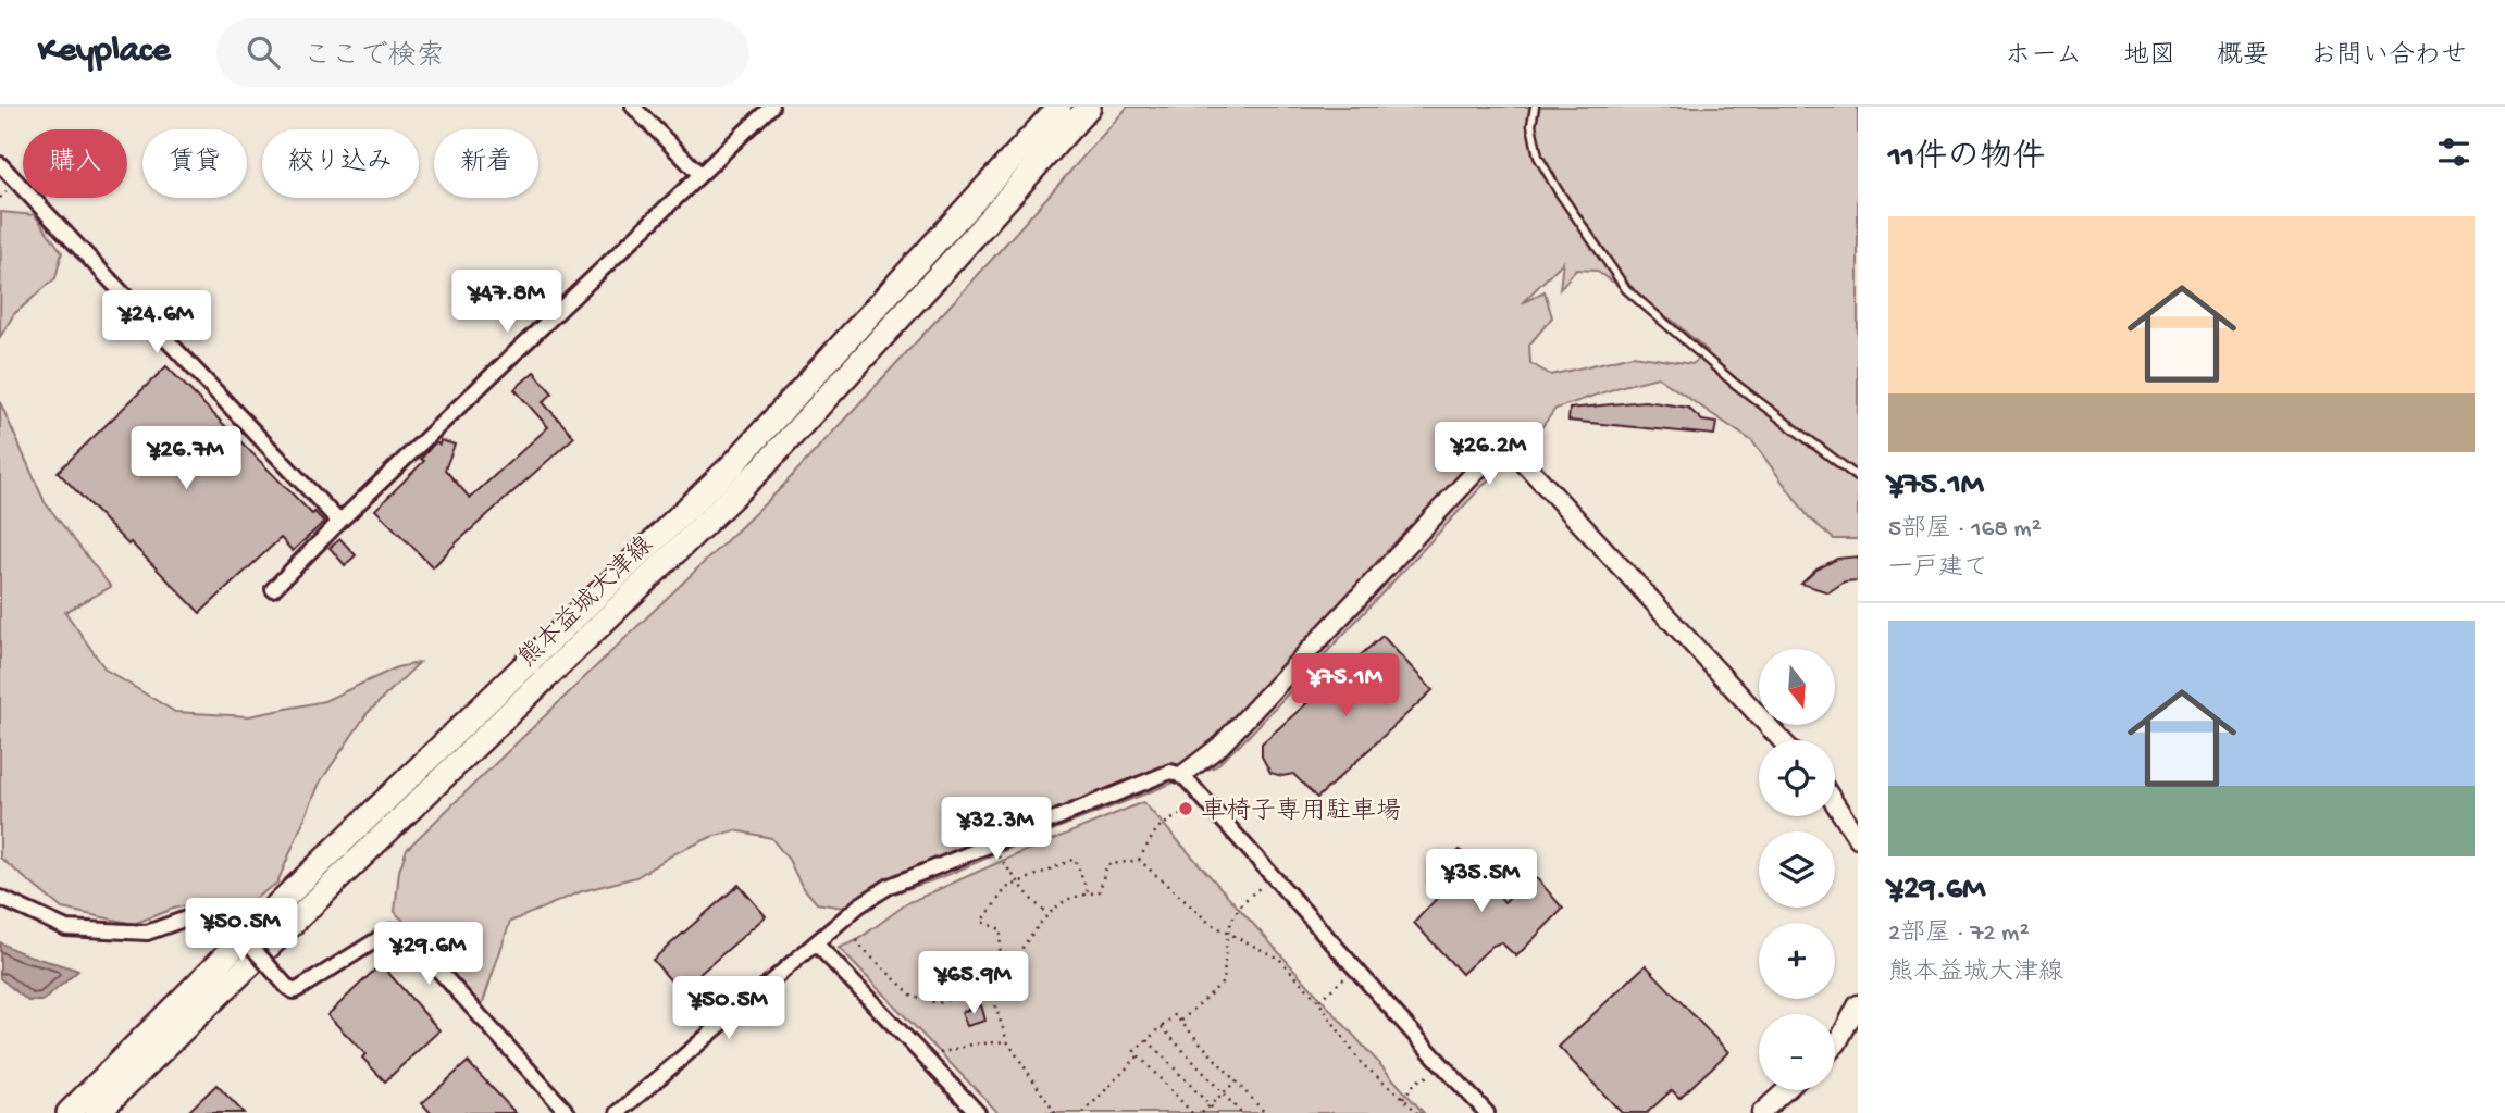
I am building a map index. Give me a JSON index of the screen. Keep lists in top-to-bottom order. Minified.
{"streets":{"main road":["熊本益城大津線"]},"places":["車椅子専用駐車場"],"north":"bottom","page":{"header":"Keyplace","search":"ここで検索","nav":["ホーム","地図","概要","お問い合わせ"],"heading":"11件の物件","chip":["購入","賃貸","絞り込み","新着"],"list":[{"name":"¥75.1M","note":"5部屋 · 168 m² · 一戸建て"},{"name":"¥29.6M","note":"2部屋 · 72 m² · 熊本益城大津線"}],"price":["¥47.8M","¥24.6M","¥26.2M","¥26.7M","¥75.1M","¥32.3M","¥35.5M","¥50.5M","¥29.6M","¥65.9M","¥50.5M"],"map_buttons":["+","−"]}}
